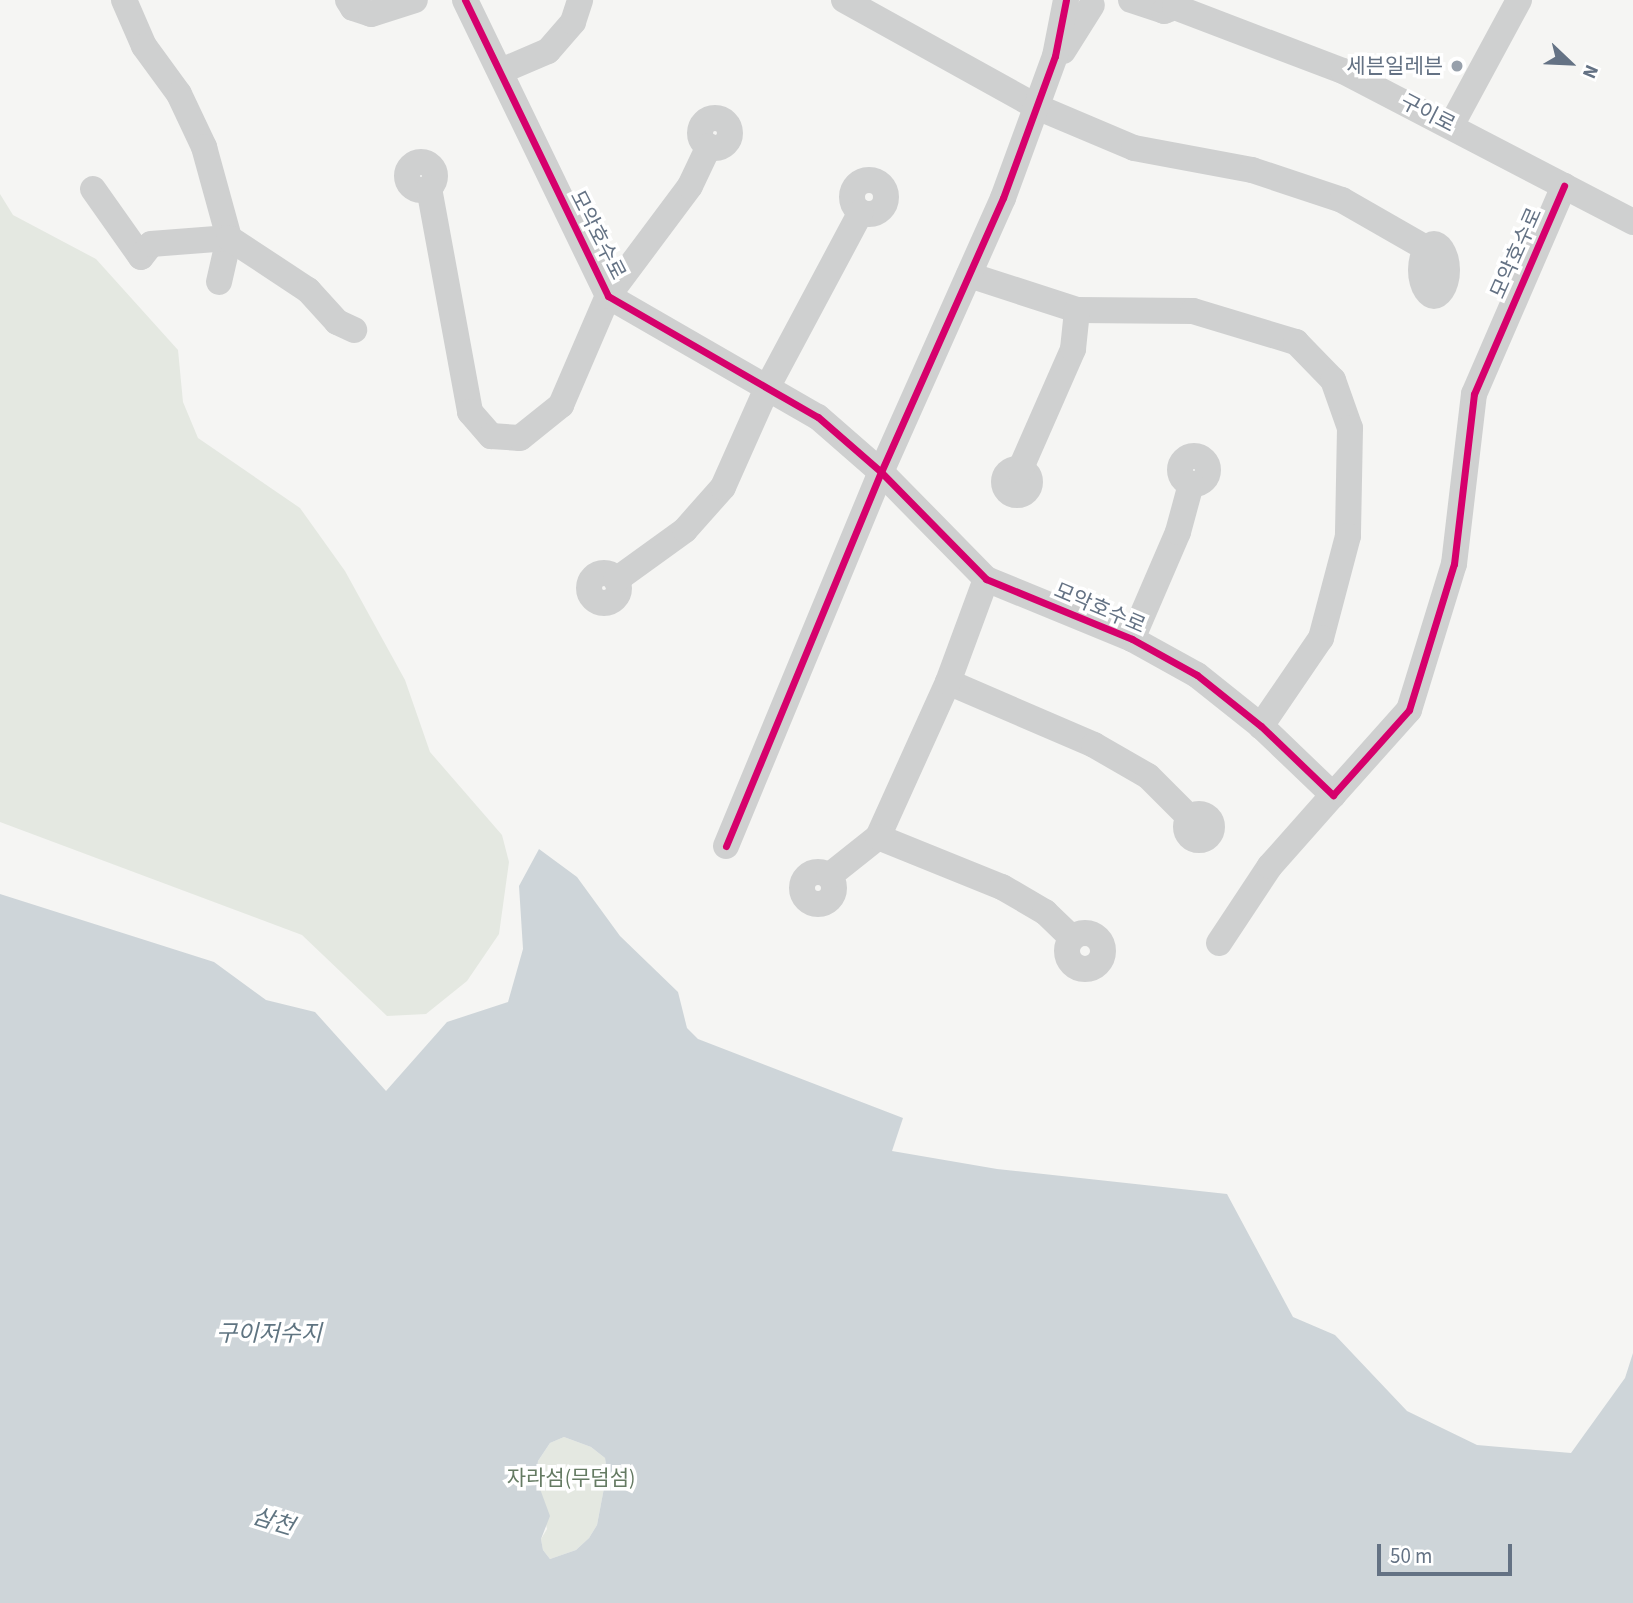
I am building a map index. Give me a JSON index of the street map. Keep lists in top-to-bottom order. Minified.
{"streets":{"street":["구이로","모악호수로"]},"crossings":[["구이로","모악호수로"]],"water":["구이저수지","삼천"],"parks":["자라섬(무덤섬)"],"places":["세븐일레븐"],"scale_bar":"50 m","north":"bottom right"}
